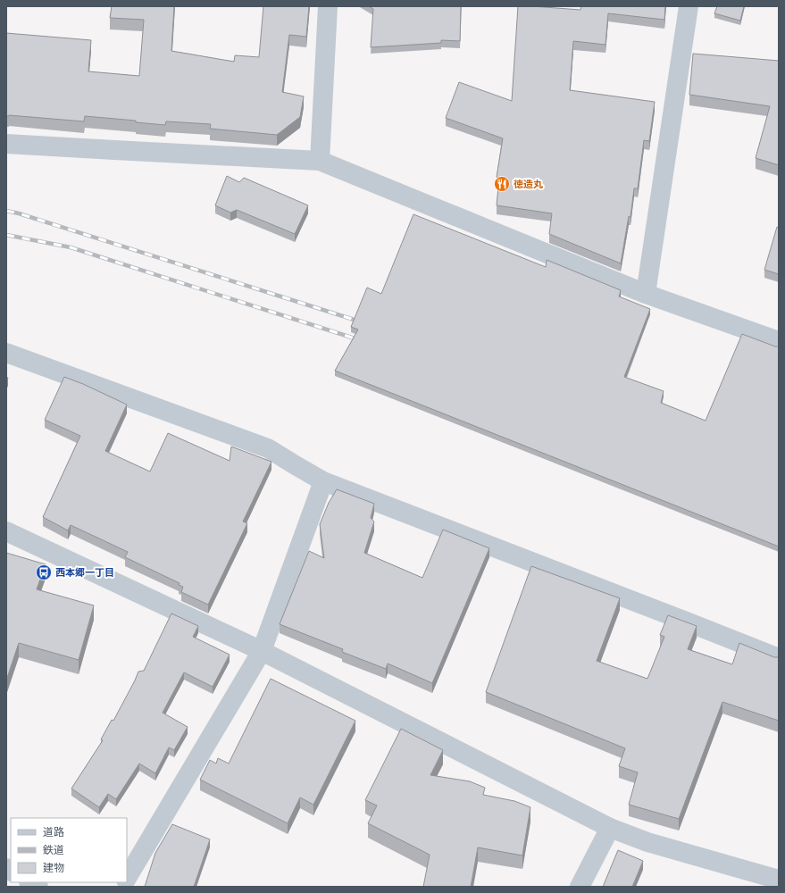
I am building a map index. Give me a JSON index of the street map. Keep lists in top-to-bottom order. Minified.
{"places":{"restaurant":["徳造丸"],"bus stop":["西本郷一丁目"]},"legend":["道路","鉄道","建物"]}
